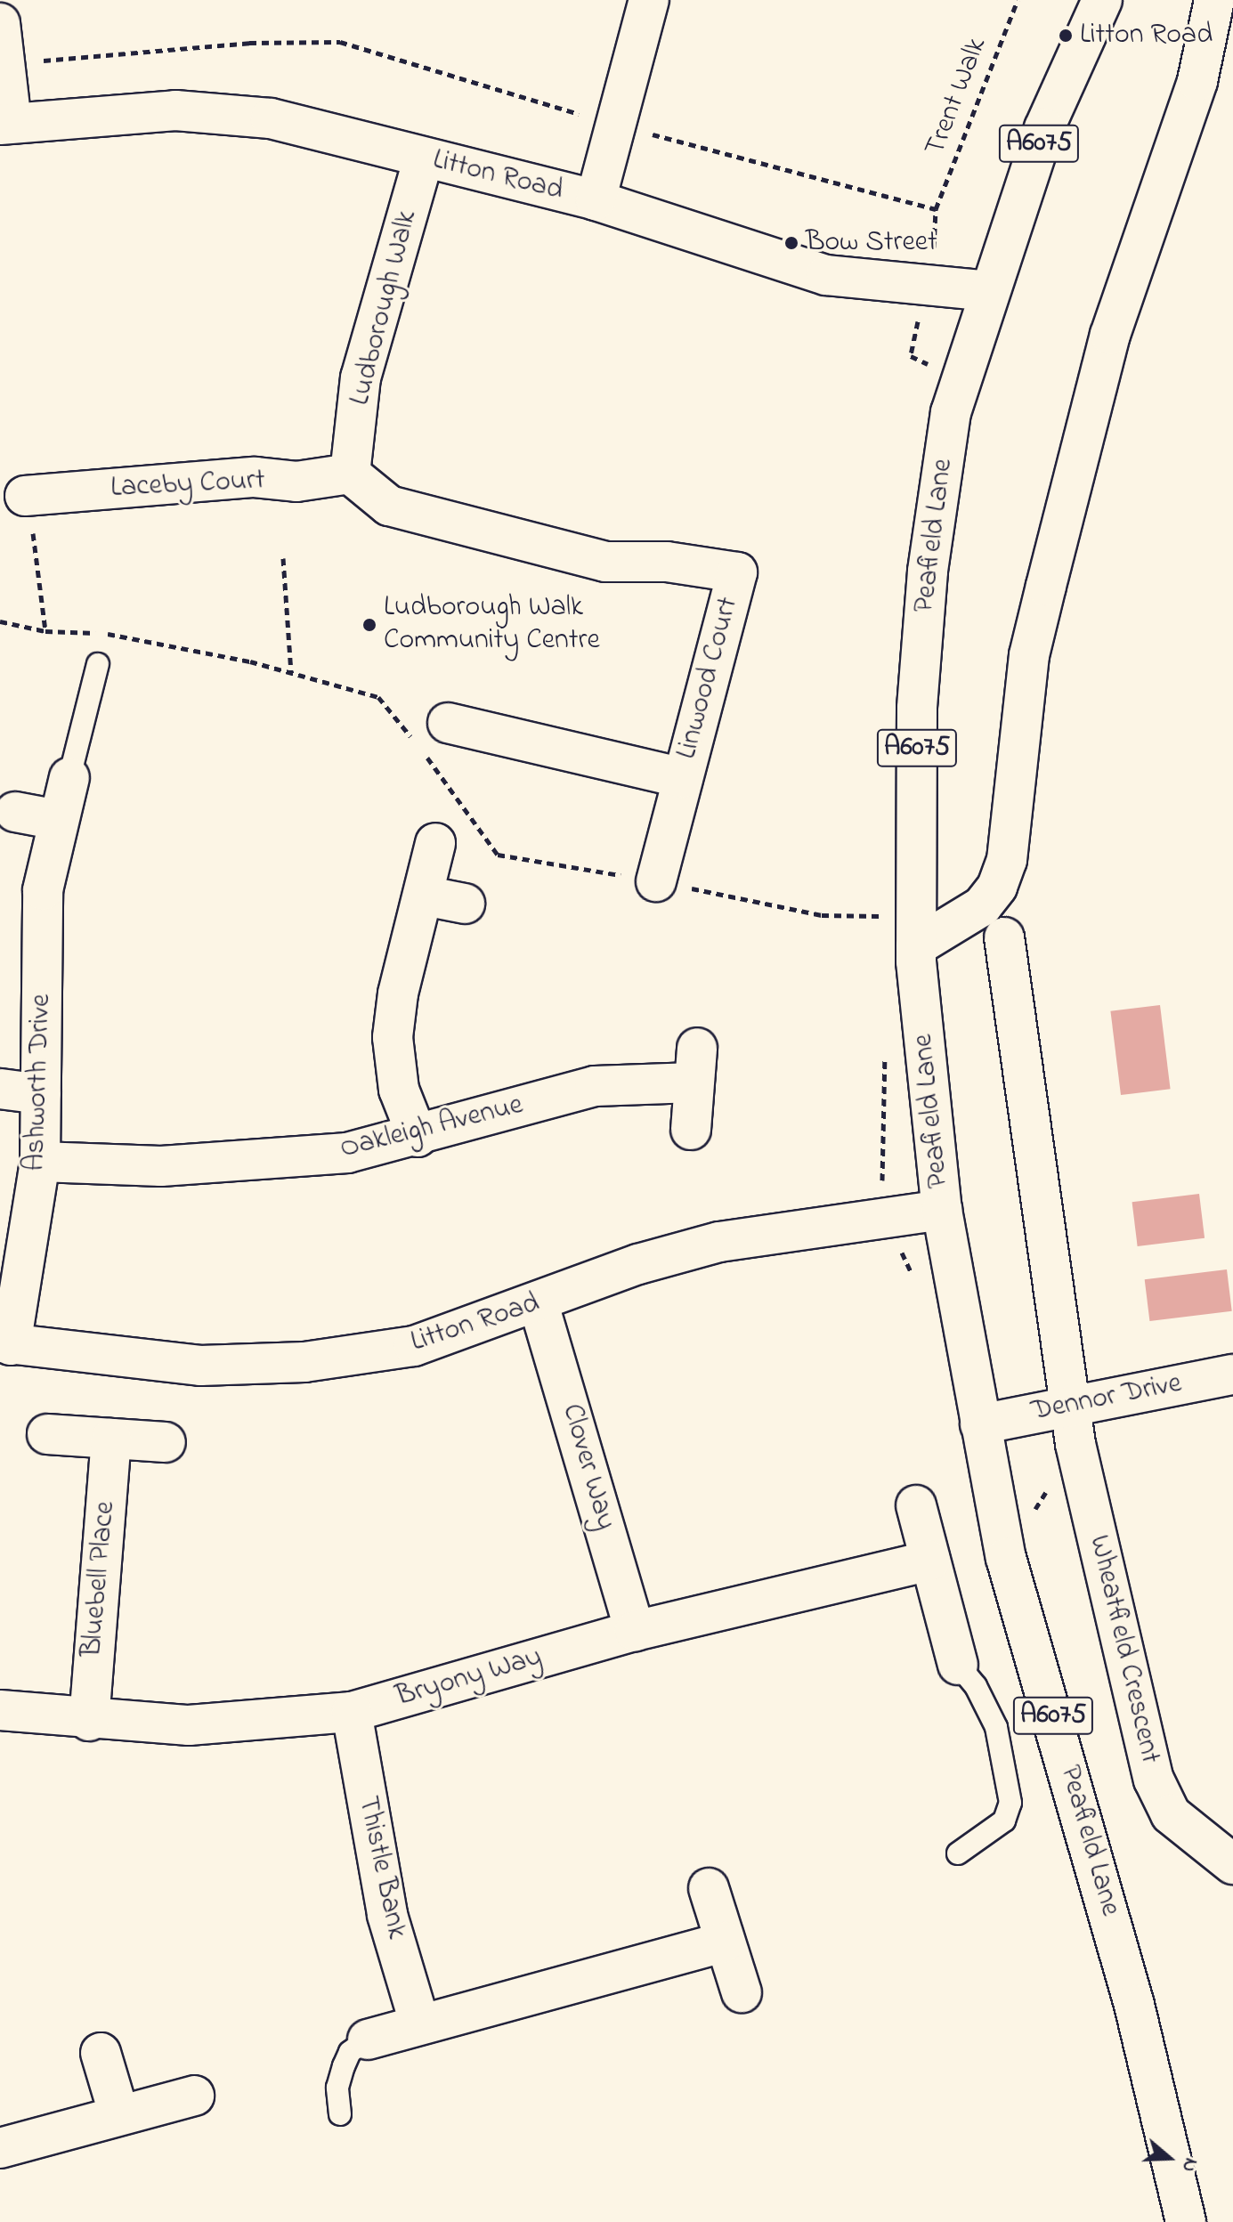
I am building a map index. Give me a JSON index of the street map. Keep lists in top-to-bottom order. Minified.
{"streets":{"street":["A6075","Litton Road","Ludborough Walk","Laceby Court","Peafield Lane","Linwood Court","Ashworth Drive","Oakleigh Avenue","Dennor Drive","Clover Way","Bluebell Place","Wheatfield Crescent","Bryony Way","Thistle Bank"],"path":["Trent Walk"]},"crossings":[["Litton Road","Ludborough Walk"],["Litton Road","Peafield Lane"],["Litton Road","Ashworth Drive"],["Litton Road","Clover Way"],["Ludborough Walk","Laceby Court"],["Ludborough Walk","Linwood Court"],["Laceby Court","Linwood Court"],["Peafield Lane","Dennor Drive"],["Ashworth Drive","Oakleigh Avenue"],["Dennor Drive","Wheatfield Crescent"],["Clover Way","Bryony Way"],["Bluebell Place","Bryony Way"],["Bryony Way","Thistle Bank"]],"places":["Litton Road","Bow Street","Ludborough Walk Community Centre"],"north":"right"}
